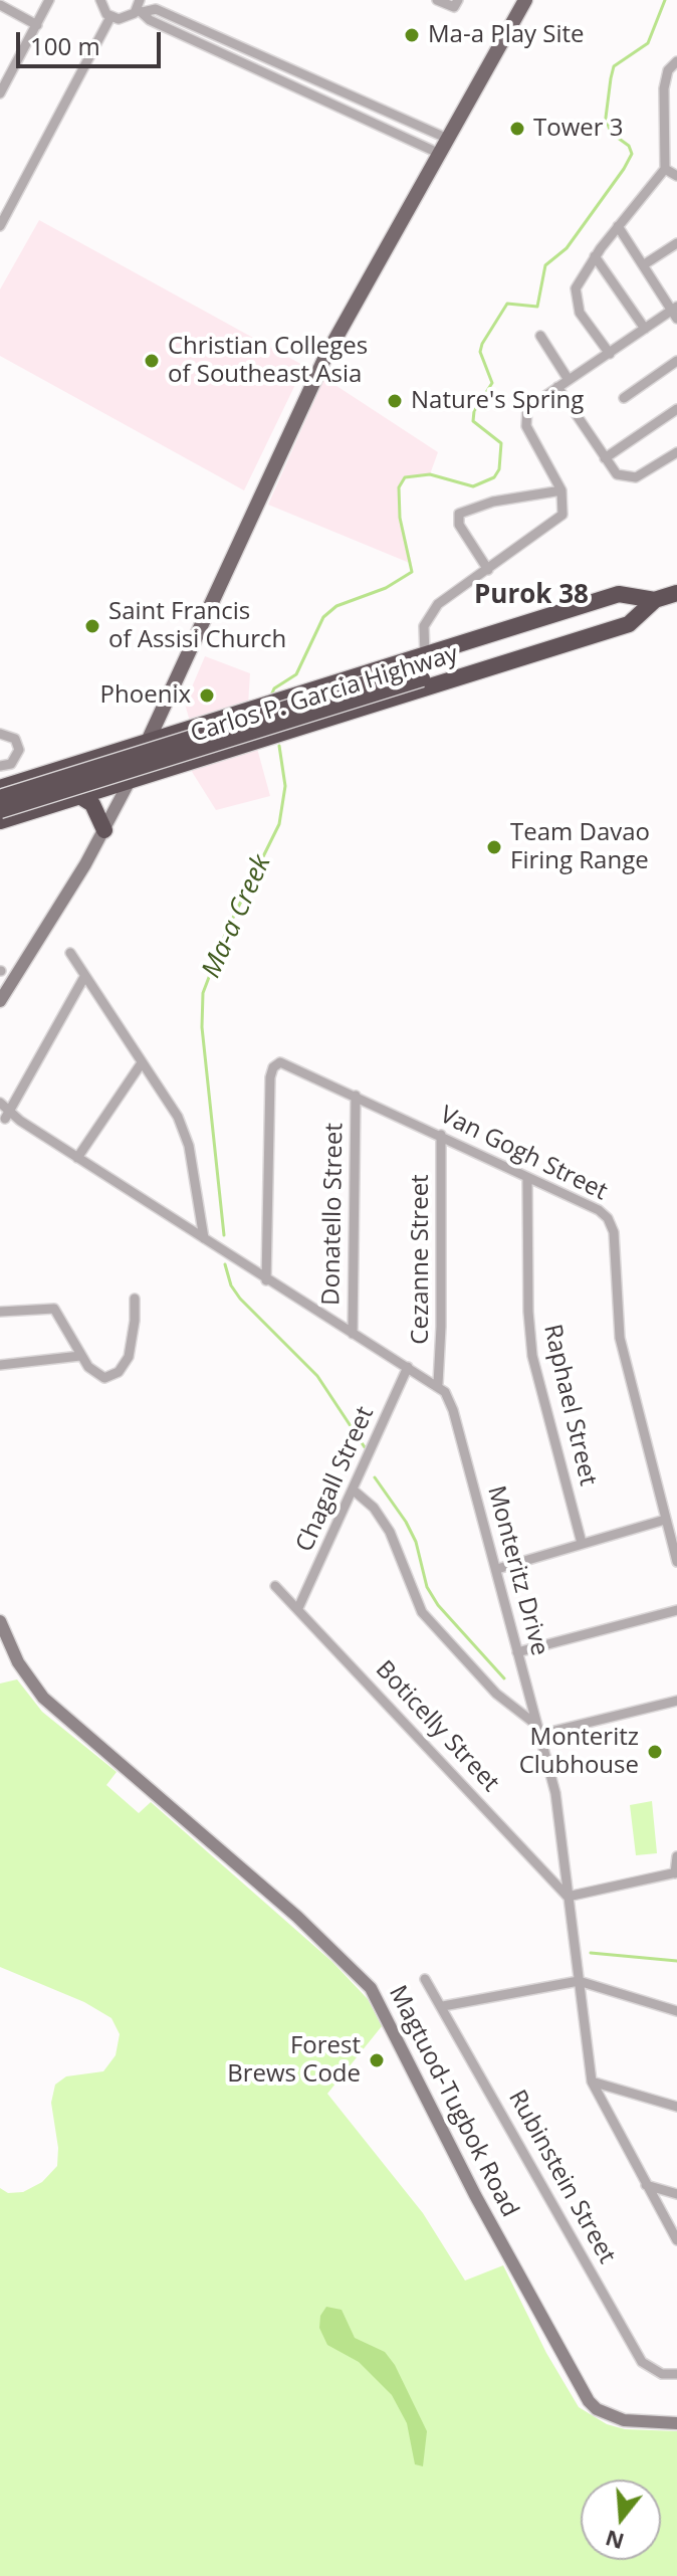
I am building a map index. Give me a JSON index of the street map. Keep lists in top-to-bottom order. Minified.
{"streets":{"highway":["Carlos P. Garcia Highway"],"main road":["Magtuod-Tugbok Road"],"street":["Van Gogh Street","Donatello Street","Cezanne Street","Raphael Street","Chagall Street","Monteritz Drive","Boticelly Street","Rubinstein Street"]},"crossings":[["Van Gogh Street","Donatello Street"],["Van Gogh Street","Cezanne Street"],["Van Gogh Street","Raphael Street"],["Cezanne Street","Monteritz Drive"],["Chagall Street","Boticelly Street"],["Monteritz Drive","Boticelly Street"]],"districts":["Purok 38"],"water":["Ma-a Creek"],"places":["Ma-a Play Site","Tower 3","Christian Colleges of Southeast Asia","Nature's Spring","Saint Francis of Assisi Church","Phoenix","Team Davao Firing Range","Monteritz Clubhouse","Forest Brews Code"],"scale_bar":"100 m","north":"bottom"}
